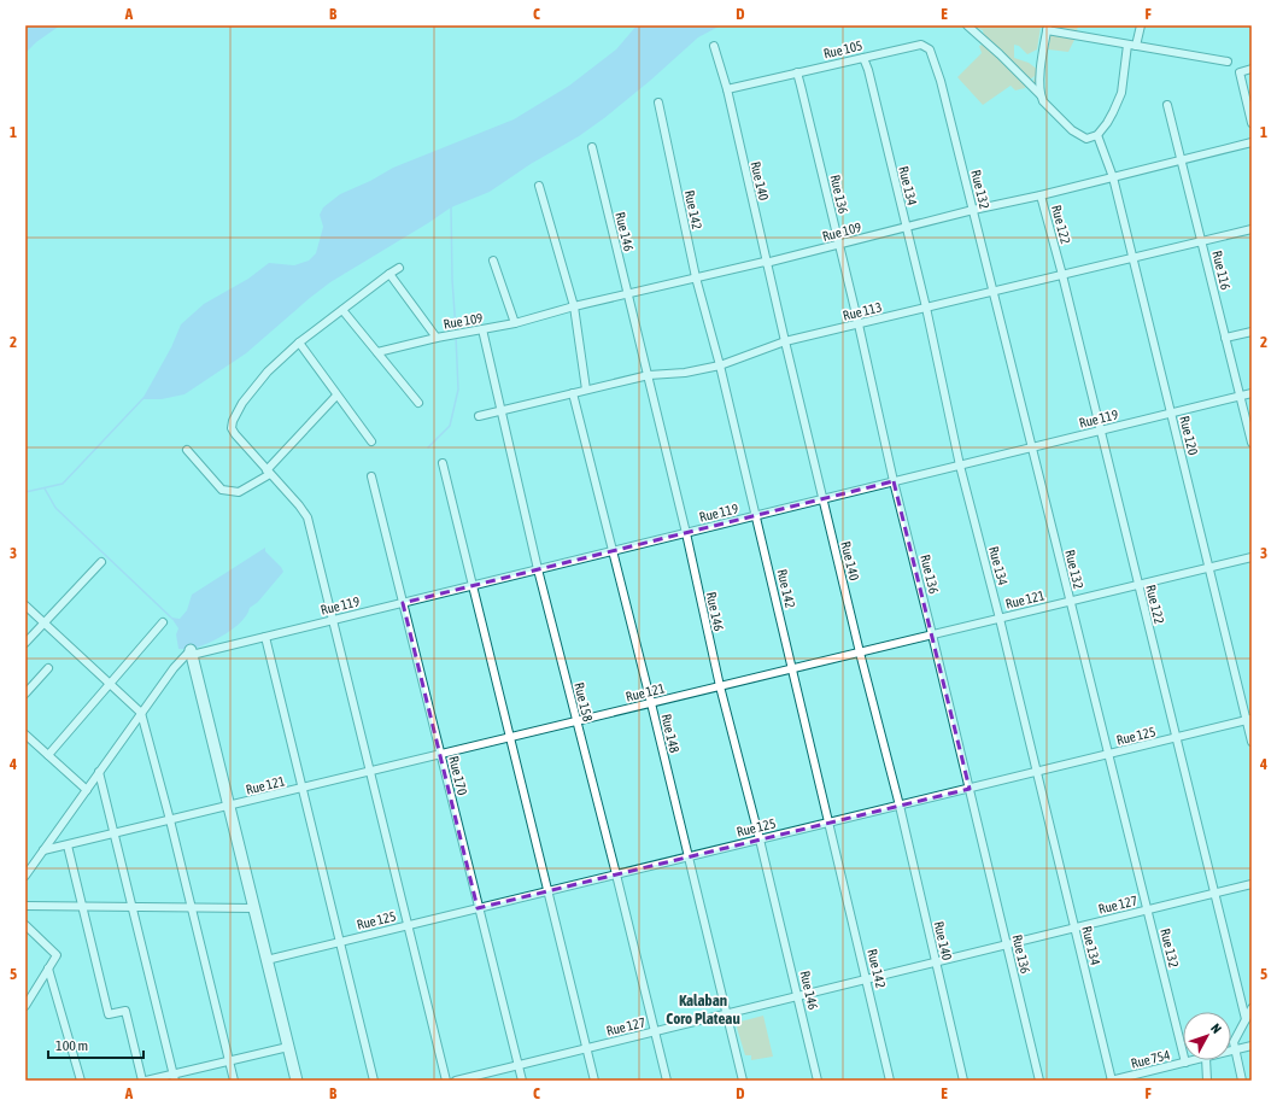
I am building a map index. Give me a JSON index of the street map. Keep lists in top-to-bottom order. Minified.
{"streets":{"street":["Rue 105","Rue 140","Rue 134","Rue 132","Rue 136","Rue 142","Rue 122","Rue 146","Rue 109","Rue 116","Rue 113","Rue 119","Rue 120","Rue 121","Rue 158","Rue 148","Rue 125","Rue 170","Rue 127","Rue 754"]},"crossings":[["Rue 105","Rue 140"],["Rue 105","Rue 134"],["Rue 105","Rue 132"],["Rue 105","Rue 136"],["Rue 140","Rue 109"],["Rue 140","Rue 113"],["Rue 140","Rue 119"],["Rue 140","Rue 121"],["Rue 140","Rue 125"],["Rue 140","Rue 127"],["Rue 134","Rue 109"],["Rue 134","Rue 113"],["Rue 134","Rue 119"],["Rue 134","Rue 121"],["Rue 134","Rue 125"],["Rue 134","Rue 127"],["Rue 134","Rue 754"],["Rue 132","Rue 109"],["Rue 132","Rue 113"],["Rue 132","Rue 119"],["Rue 132","Rue 121"],["Rue 132","Rue 125"],["Rue 132","Rue 127"],["Rue 132","Rue 754"],["Rue 136","Rue 109"],["Rue 136","Rue 113"],["Rue 136","Rue 119"],["Rue 136","Rue 121"],["Rue 136","Rue 125"],["Rue 136","Rue 127"],["Rue 142","Rue 109"],["Rue 142","Rue 113"],["Rue 142","Rue 119"],["Rue 142","Rue 121"],["Rue 142","Rue 125"],["Rue 142","Rue 127"],["Rue 122","Rue 109"],["Rue 122","Rue 113"],["Rue 122","Rue 119"],["Rue 122","Rue 121"],["Rue 122","Rue 125"],["Rue 122","Rue 127"],["Rue 146","Rue 109"],["Rue 146","Rue 113"],["Rue 146","Rue 119"],["Rue 146","Rue 121"],["Rue 146","Rue 125"],["Rue 146","Rue 127"],["Rue 109","Rue 116"],["Rue 109","Rue 120"],["Rue 109","Rue 158"],["Rue 116","Rue 113"],["Rue 116","Rue 119"],["Rue 113","Rue 120"],["Rue 113","Rue 158"],["Rue 113","Rue 148"],["Rue 119","Rue 120"],["Rue 119","Rue 158"],["Rue 119","Rue 148"],["Rue 119","Rue 170"],["Rue 120","Rue 121"],["Rue 120","Rue 125"],["Rue 121","Rue 158"],["Rue 121","Rue 148"],["Rue 121","Rue 170"],["Rue 158","Rue 125"],["Rue 158","Rue 127"],["Rue 148","Rue 125"],["Rue 148","Rue 127"],["Rue 125","Rue 170"],["Rue 170","Rue 127"]],"districts":["Kalaban Coro Plateau"],"scale_bar":"100 m","north":"top right","grid":{"columns":["A","B","C","D","E","F"],"rows":["1","2","3","4","5"]}}
